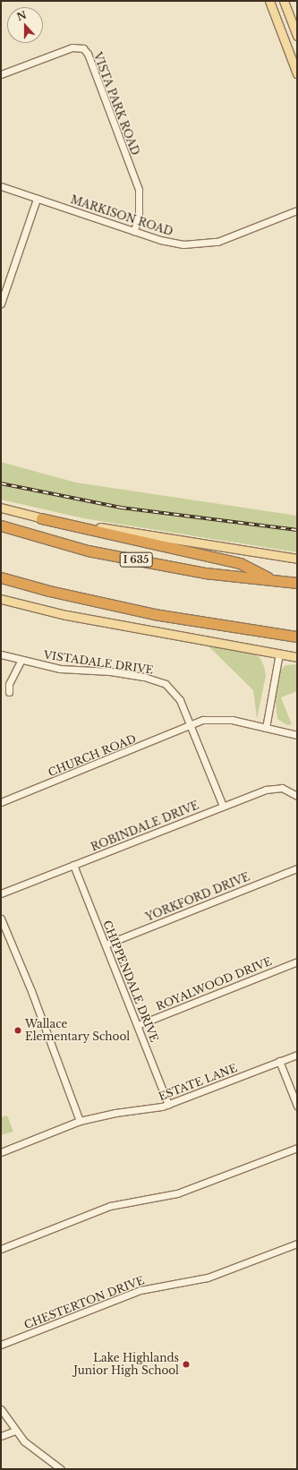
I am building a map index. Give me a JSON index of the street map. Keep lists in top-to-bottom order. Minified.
{"streets":{"highway":["I 635"],"street":["VISTA PARK ROAD","MARKISON ROAD","VISTADALE DRIVE","CHURCH ROAD","ROBINDALE DRIVE","YORKFORD DRIVE","CHIPPENDALE DRIVE","ROYALWOOD DRIVE","ESTATE LANE","CHESTERTON DRIVE"]},"crossings":[["VISTA PARK ROAD","MARKISON ROAD"],["VISTADALE DRIVE","CHURCH ROAD"],["VISTADALE DRIVE","ROBINDALE DRIVE"],["ROBINDALE DRIVE","CHIPPENDALE DRIVE"],["YORKFORD DRIVE","CHIPPENDALE DRIVE"],["CHIPPENDALE DRIVE","ROYALWOOD DRIVE"],["CHIPPENDALE DRIVE","ESTATE LANE"]],"places":["Wallace Elementary School","Lake Highlands Junior High School"],"north":"top"}
